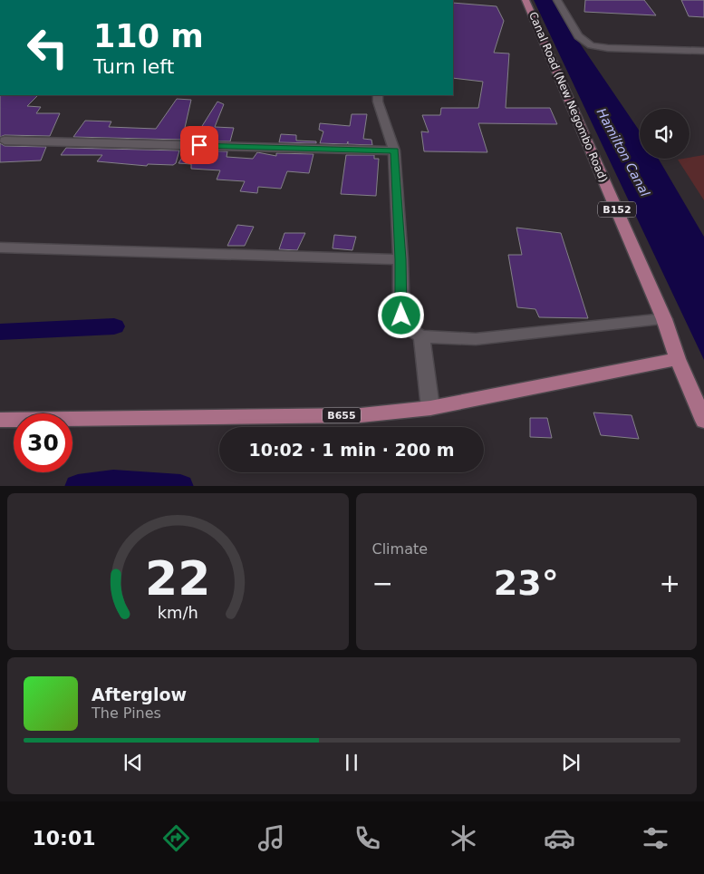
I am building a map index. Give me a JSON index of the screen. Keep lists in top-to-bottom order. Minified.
{"streets":{"main road":["Canal Road (New Negombo Road)","B152","B655"]},"crossings":[["Canal Road (New Negombo Road)","B655"]],"water":["Hamilton Canal"],"page":{"turn":["110 m","Turn left"],"limit":"30","trip":"10:02 · 1 min · 200 m","tile":"Climate","heat":["−","23°","+"],"song":["Afterglow","The Pines"],"tabs":"10:01","gauge":["22","km/h"]}}
